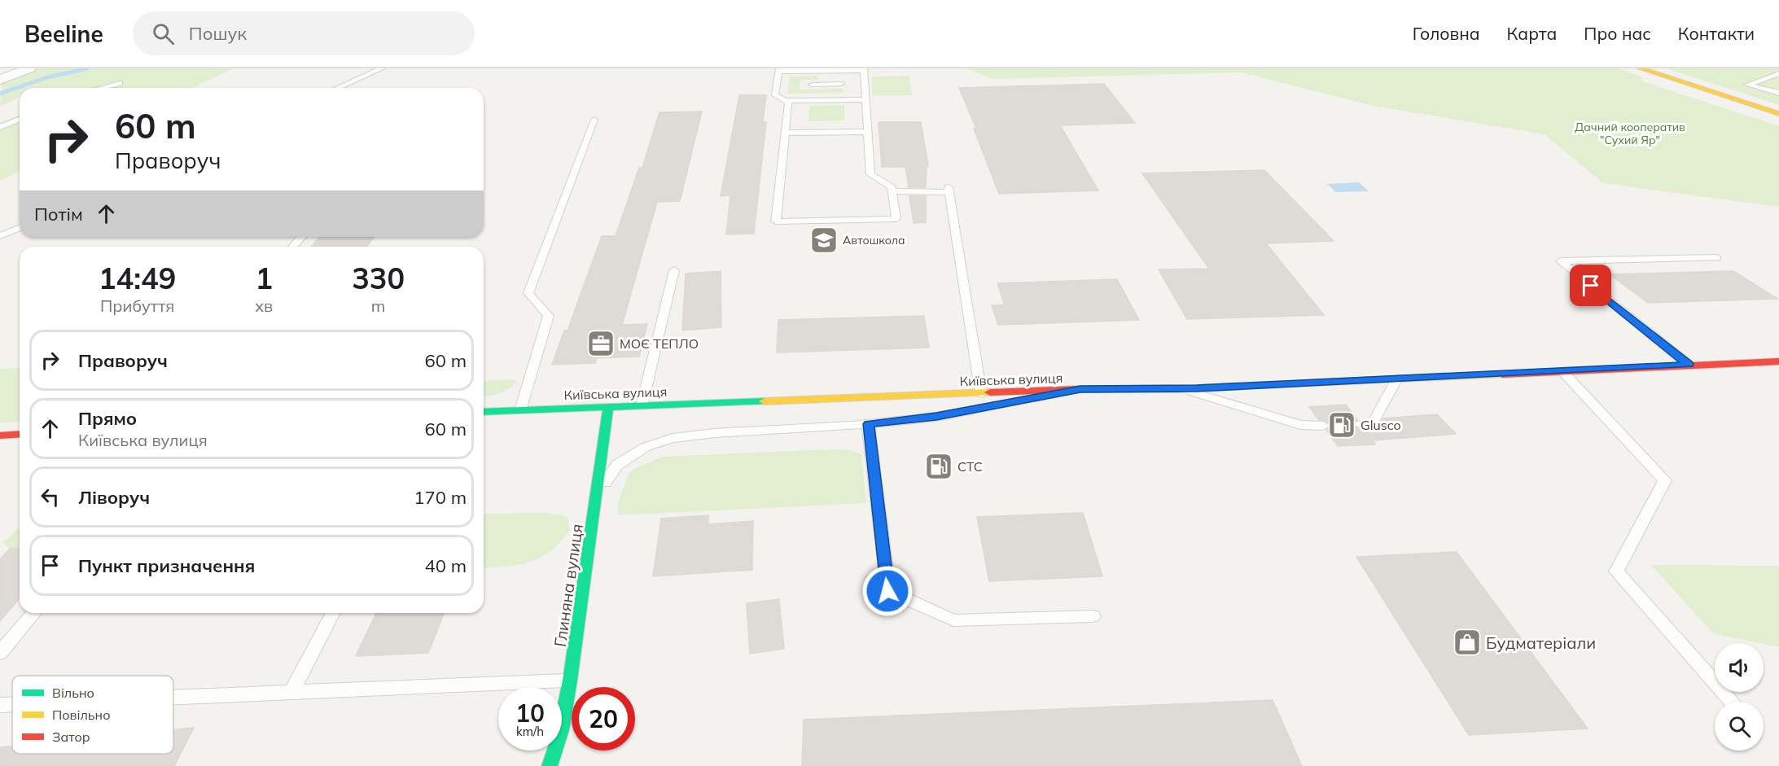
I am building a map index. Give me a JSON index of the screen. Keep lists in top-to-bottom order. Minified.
{"streets":{"main road":["Київська вулиця","Глиняна вулиця"]},"crossings":[["Київська вулиця","Глиняна вулиця"]],"parks":["Дачний кооператив \"Сухий Яр\""],"places":{"school or university":["Автошкола"],"office":["МОЄ ТЕПЛО"],"fuel station":["Glusco","СТС"],"shop":["Будматеріали"]},"legend":["Вільно","Повільно","Затор"],"page":{"header":"Beeline","search":"Пошук","nav":["Головна","Карта","Про нас","Контакти"],"turn":["60 m","Праворуч"],"then":"Потім","eta":["14:49","Прибуття","1","хв","330","m"],"list":[{"name":"Праворуч","value":"60 m"},{"name":"Прямо","note":"Київська вулиця","value":"60 m"},{"name":"Ліворуч","value":"170 m"},{"name":"Пункт призначення","value":"40 m"}],"speed":"10 km/h","limit":"20"}}
